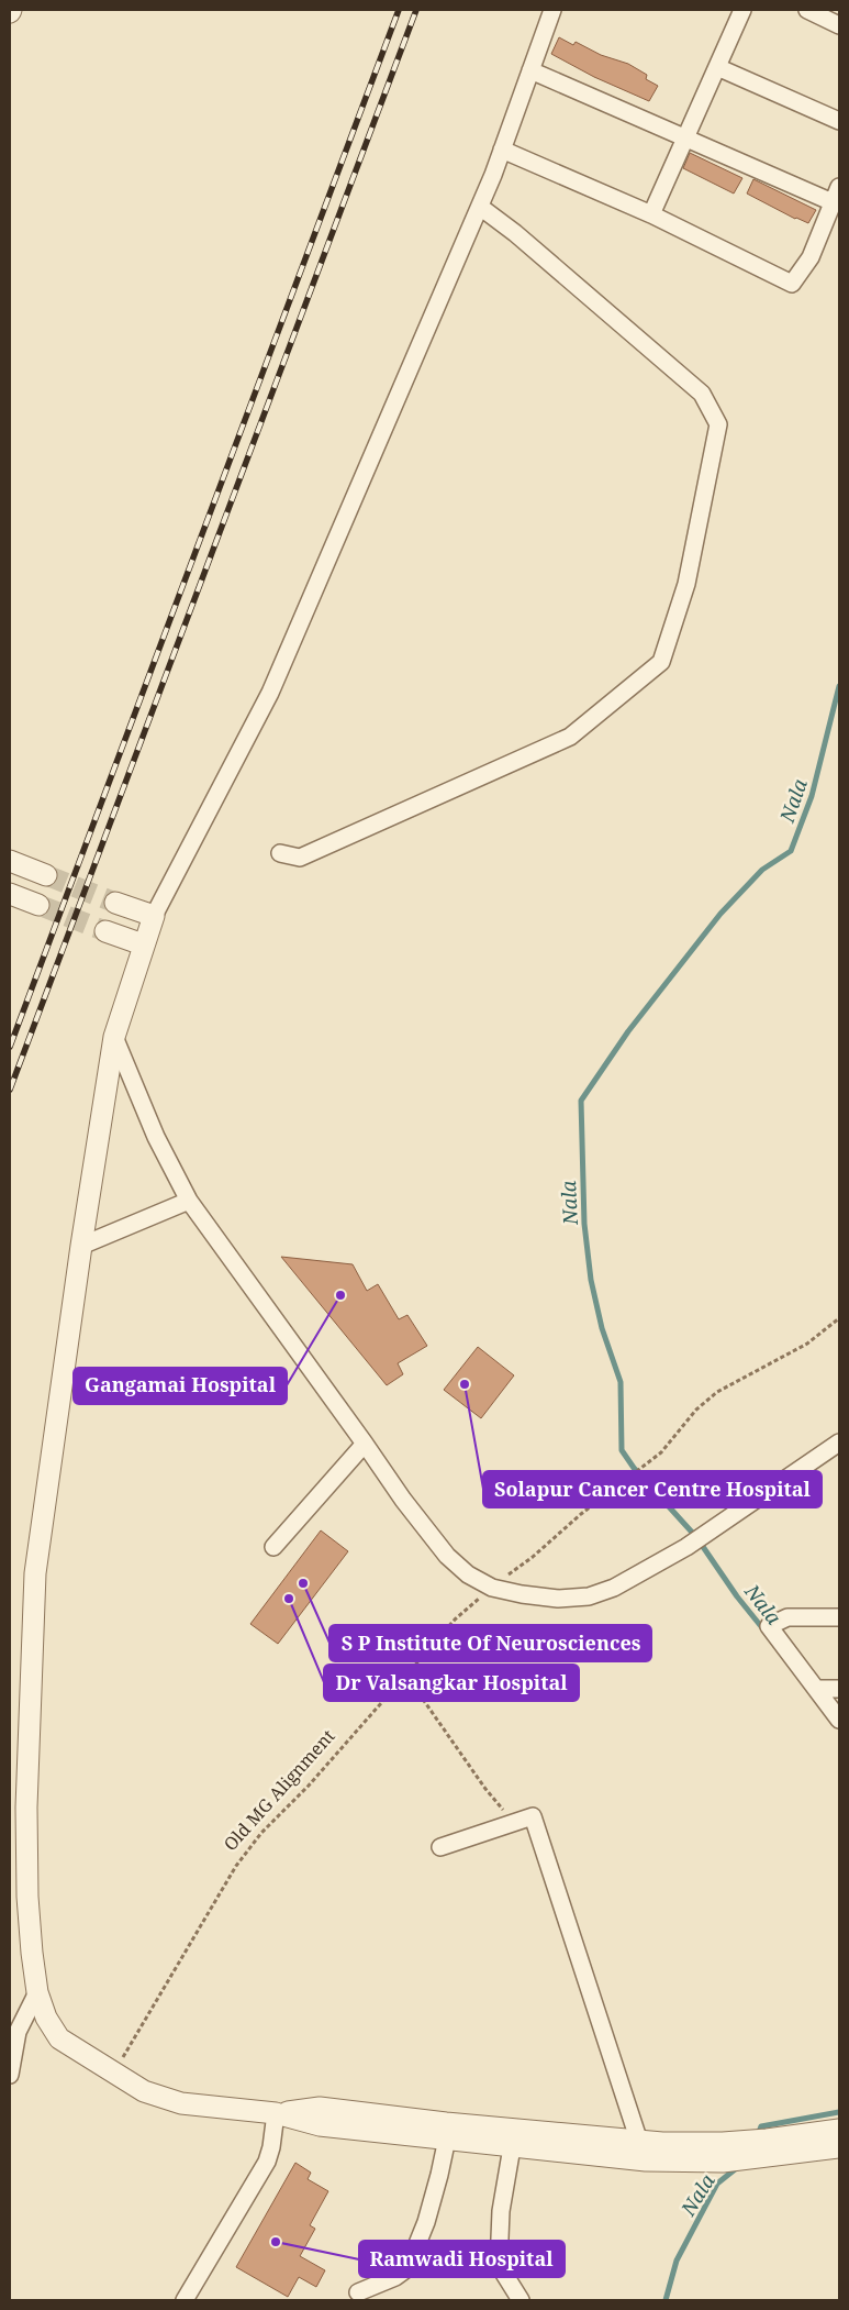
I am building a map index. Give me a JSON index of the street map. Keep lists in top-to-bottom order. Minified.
{"streets":{"path":["Old MG Alignment"]},"water":["Nala"],"places":["Gangamai Hospital","Solapur Cancer Centre Hospital","S P Institute Of Neurosciences","Dr Valsangkar Hospital","Ramwadi Hospital"]}
